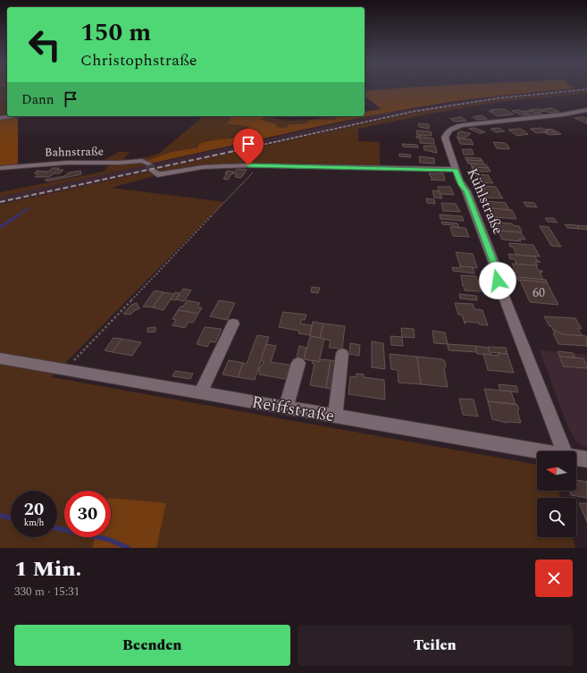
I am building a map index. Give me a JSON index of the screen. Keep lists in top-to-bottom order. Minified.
{"streets":{"street":["Bahnstraße","Kühlstraße","Reiffstraße"]},"crossings":[["Bahnstraße","Kühlstraße"]],"house_numbers":["60"],"north":"left","page":{"turn":["150 m","Christophstraße"],"then":"Dann","speed":"20 km/h","limit":"30","heading":["1 Min.","330 m · 15:31"],"buttons":["Beenden","Teilen"]}}
